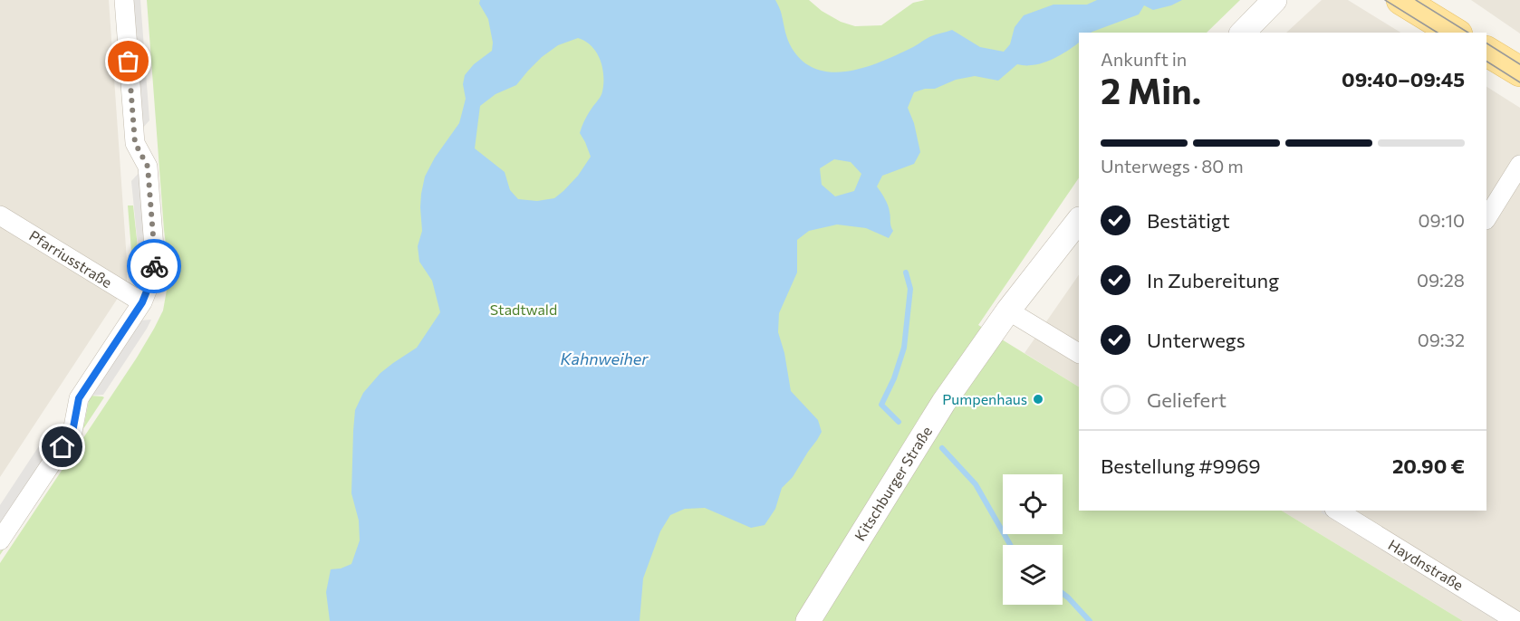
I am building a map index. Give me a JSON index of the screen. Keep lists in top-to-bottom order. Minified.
{"streets":{"street":["Pfarriusstraße","Kitschburger Straße","Haydnstraße"]},"water":["Kahnweiher"],"parks":["Stadtwald"],"places":["Pumpenhaus"],"page":{"heading":["2 Min.","Ankunft in","09:40–09:45"],"panel":["Bestellung #9969","20.90 €"],"bar":"Unterwegs · 80 m","list":[["Bestätigt","09:10"],["In Zubereitung","09:28"],["Unterwegs","09:32"],"Geliefert"]}}
